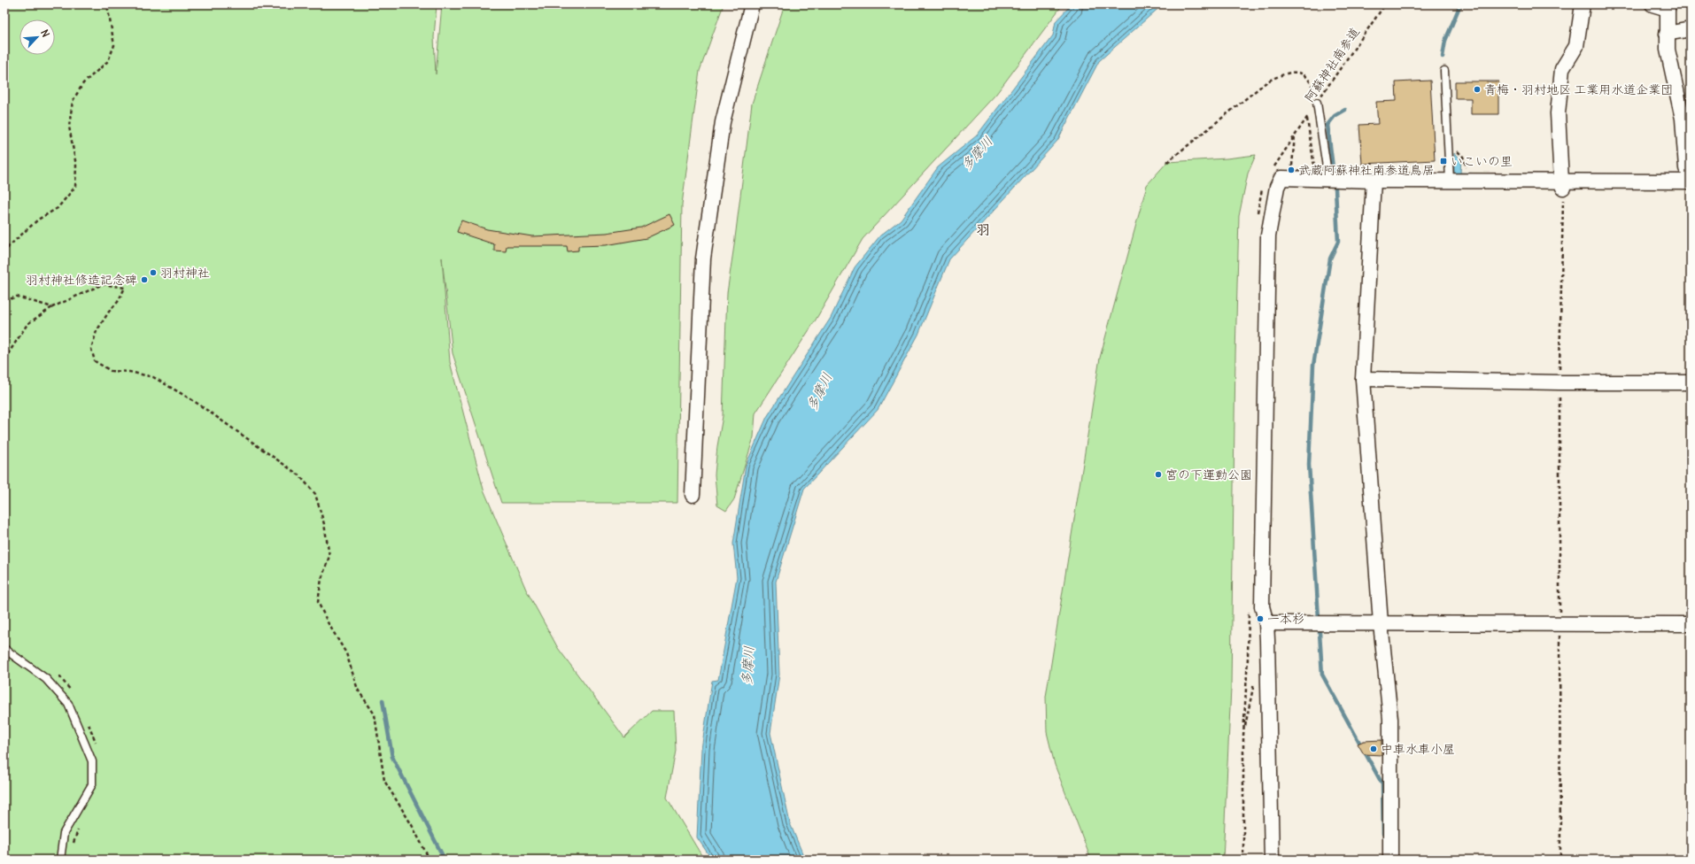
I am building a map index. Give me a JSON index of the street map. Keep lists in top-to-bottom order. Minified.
{"streets":{"path":["阿蘇神社南参道"]},"districts":["羽"],"water":["多摩川"],"places":{"other":["青梅・羽村地区 工業用水道企業団","武蔵阿蘇神社南参道鳥居","羽村神社","羽村神社修造記念碑","宮の下運動公園","一本杉","中車水車小屋"],"transit":["いこいの里"]},"north":"top right"}
